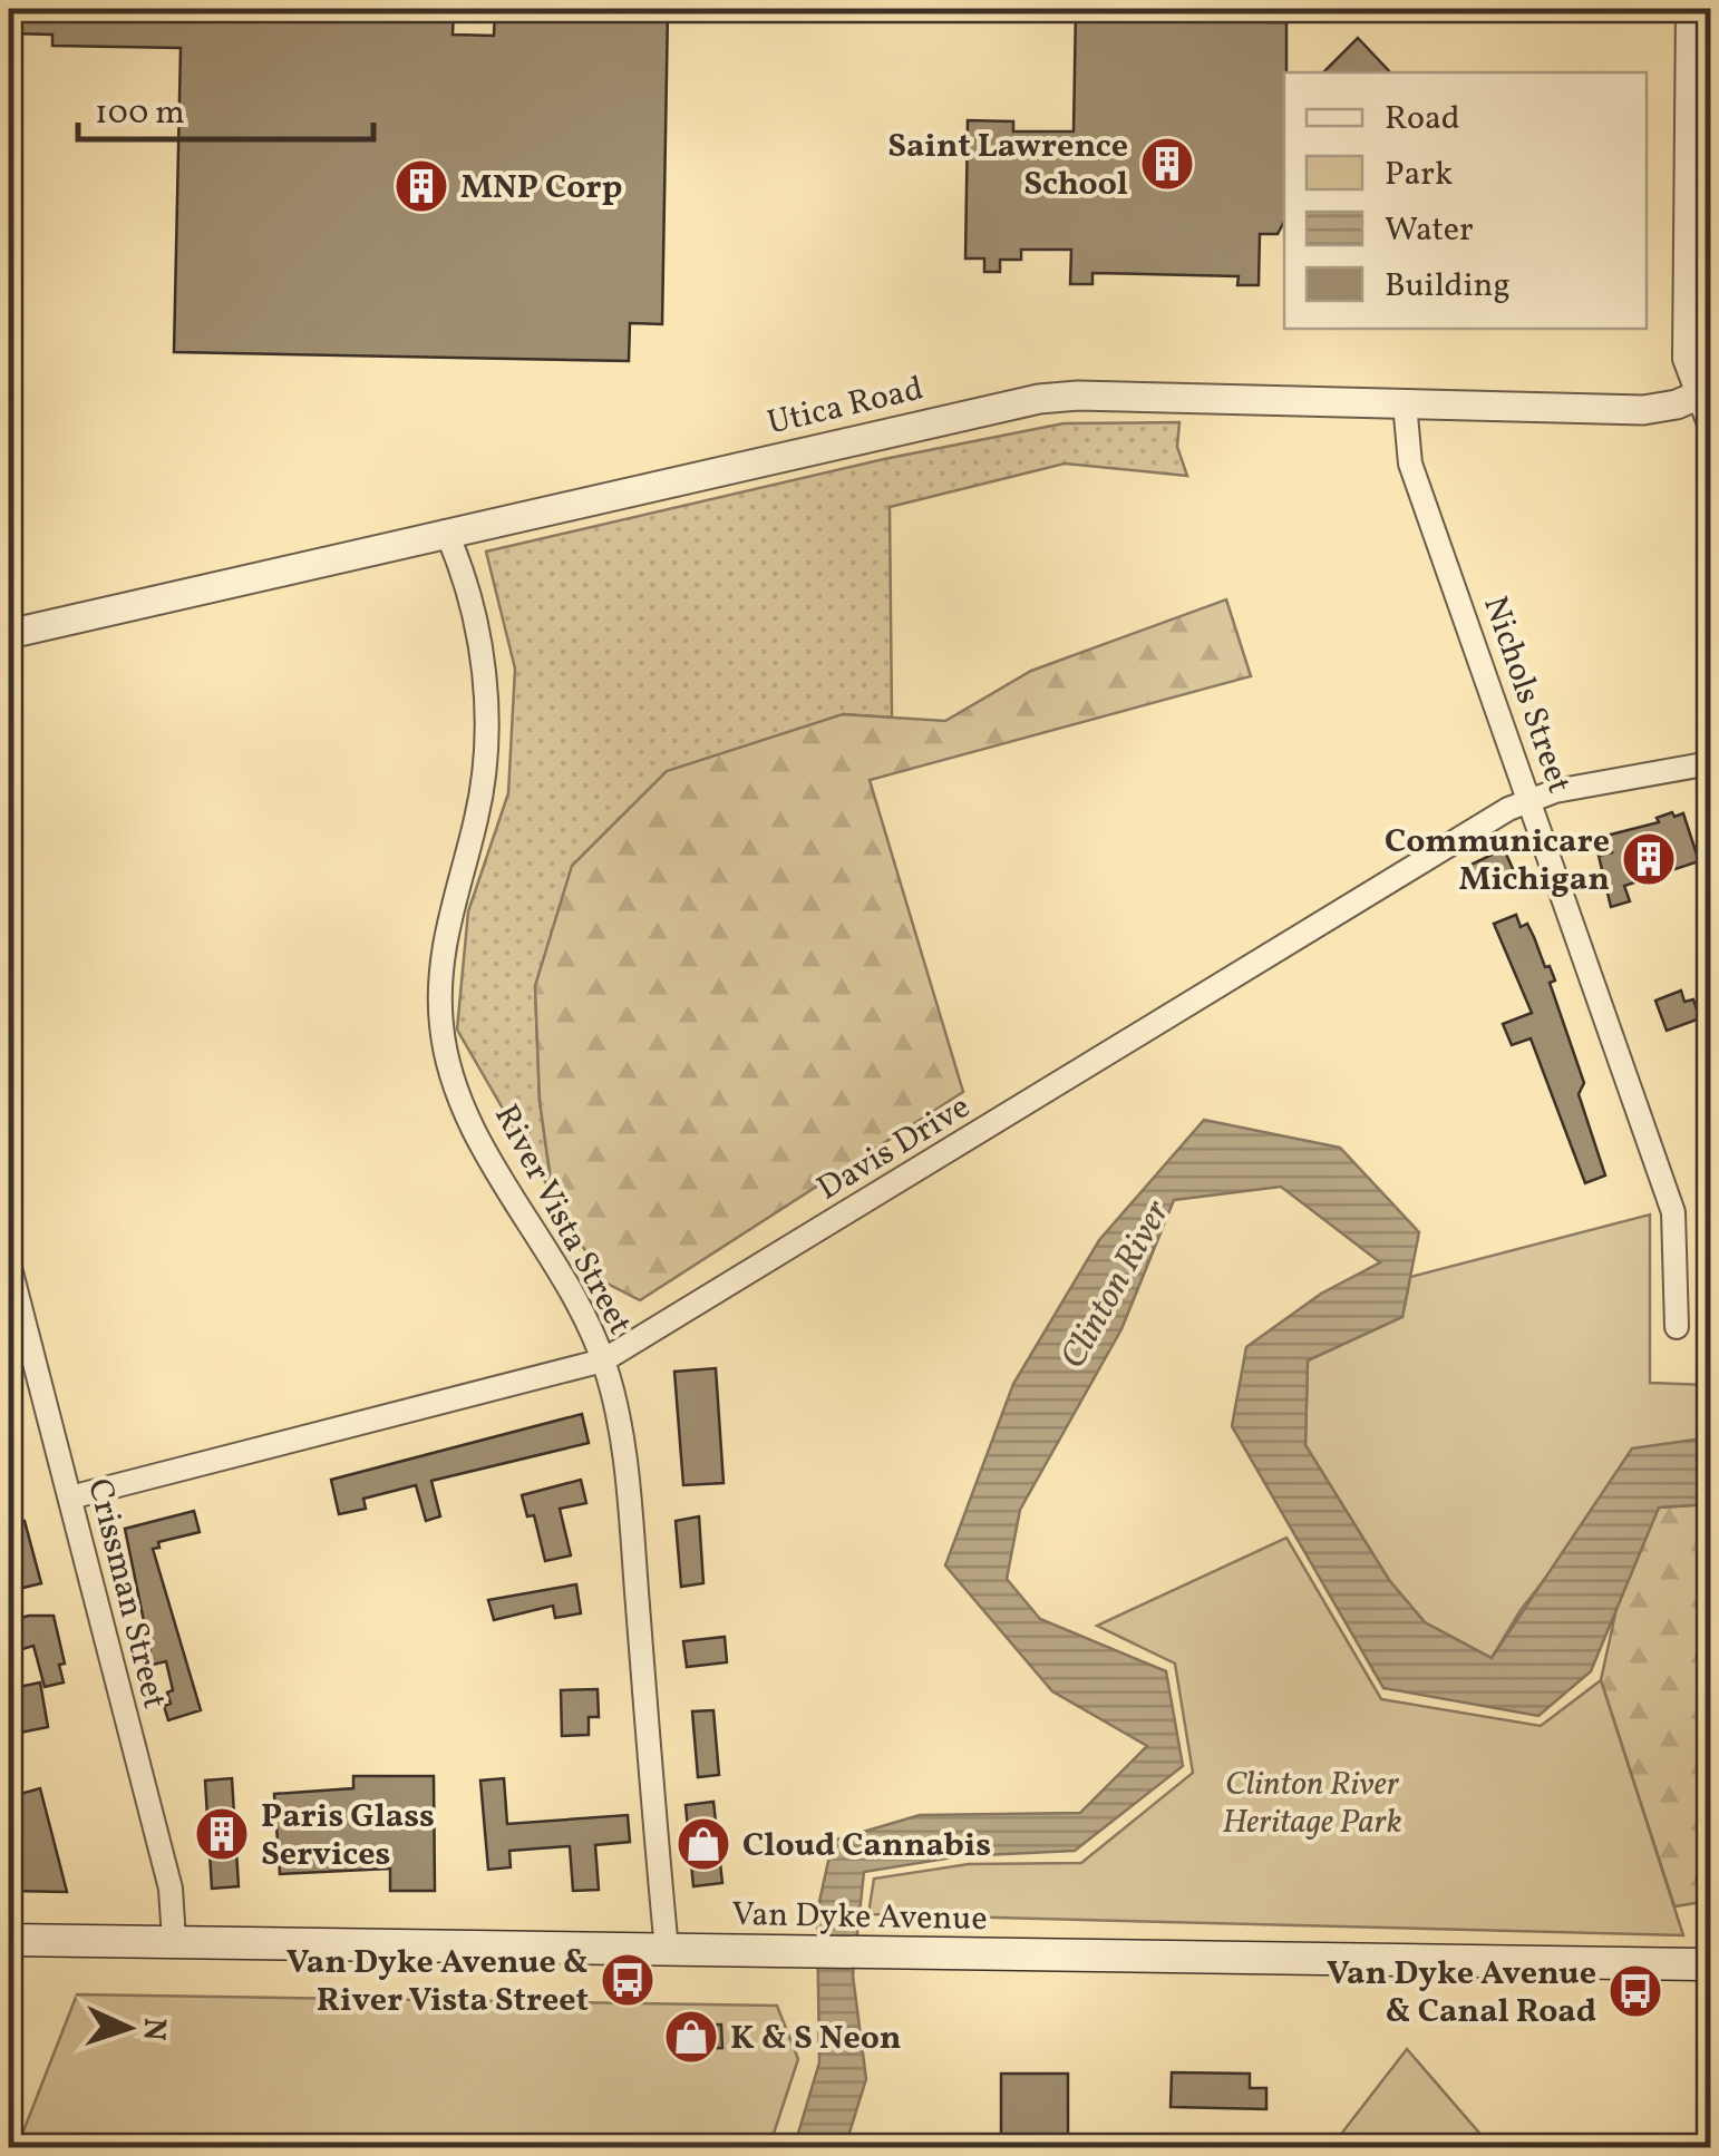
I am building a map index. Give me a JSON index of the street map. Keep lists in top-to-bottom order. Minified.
{"streets":{"main road":["Van Dyke Avenue"],"street":["Utica Road","Nichols Street","Davis Drive","River Vista Street","Crissman Street"]},"crossings":[["Utica Road","Nichols Street"],["Utica Road","River Vista Street"],["Nichols Street","Davis Drive"],["Davis Drive","River Vista Street"],["Davis Drive","Crissman Street"],["River Vista Street","Van Dyke Avenue"],["Crissman Street","Van Dyke Avenue"]],"water":["Clinton River"],"parks":["Clinton River Heritage Park"],"places":{"building":["Saint Lawrence School","MNP Corp","Communicare Michigan","Paris Glass Services"],"shop":["Cloud Cannabis","K & S Neon"],"bus stop":["Van Dyke Avenue & River Vista Street","Van Dyke Avenue & Canal Road"]},"legend":["Road","Park","Water","Building"],"scale_bar":"100 m","north":"right"}
